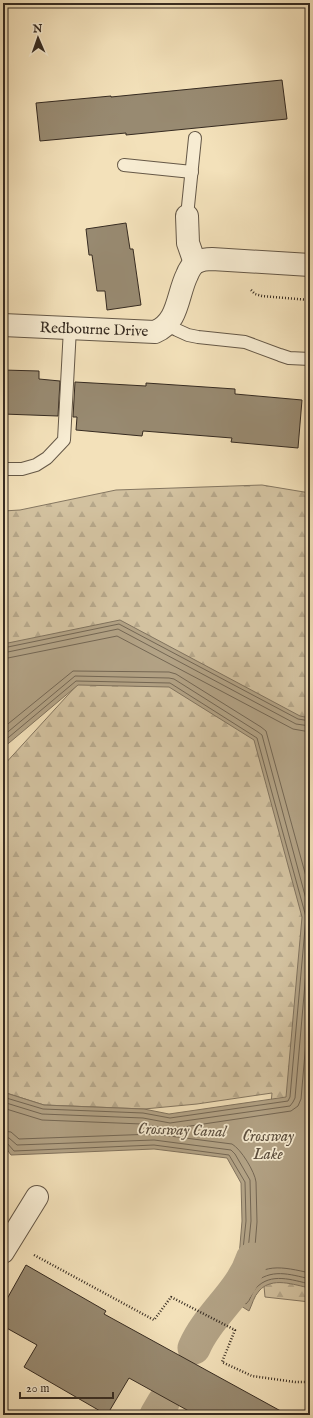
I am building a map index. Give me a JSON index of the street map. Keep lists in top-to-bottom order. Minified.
{"streets":{"street":["Redbourne Drive"]},"water":["Crossway Canal","Crossway Lake"],"scale_bar":"20 m","north":"top"}
